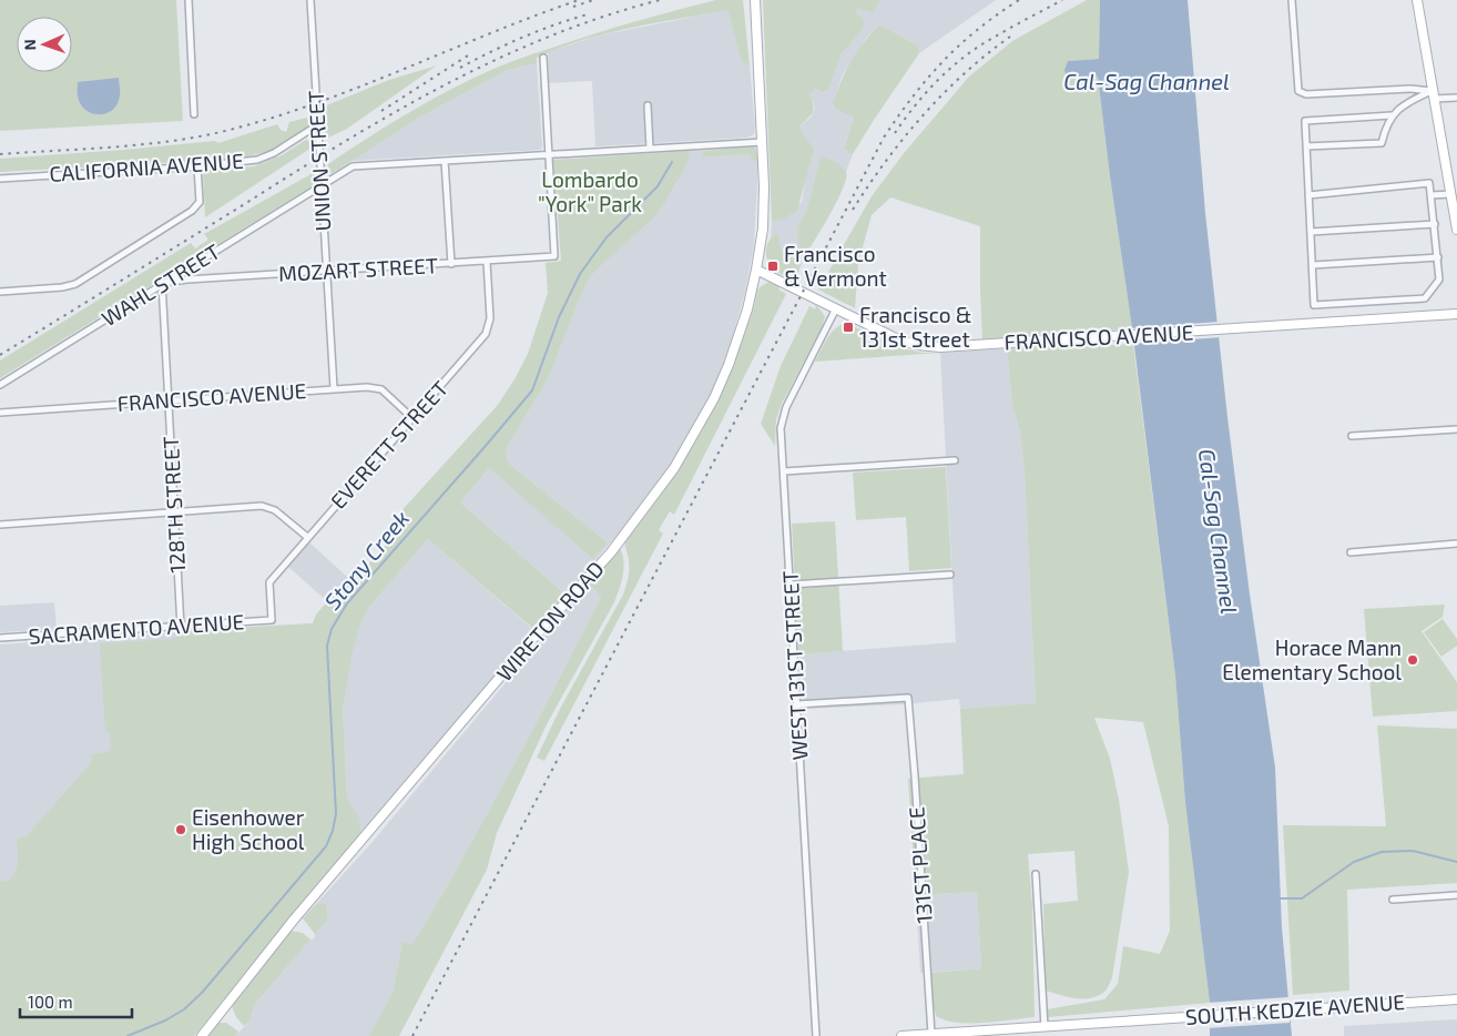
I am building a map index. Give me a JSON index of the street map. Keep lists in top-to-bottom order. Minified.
{"streets":{"street":["UNION STREET","CALIFORNIA AVENUE","MOZART STREET","WAHL STREET","FRANCISCO AVENUE","EVERETT STREET","128TH STREET","WIRETON ROAD","SACRAMENTO AVENUE","WEST 131ST STREET","131ST PLACE","SOUTH KEDZIE AVENUE"]},"crossings":[["UNION STREET","CALIFORNIA AVENUE"],["UNION STREET","MOZART STREET"],["UNION STREET","WAHL STREET"],["UNION STREET","FRANCISCO AVENUE"],["MOZART STREET","WAHL STREET"],["MOZART STREET","EVERETT STREET"],["MOZART STREET","128TH STREET"],["WAHL STREET","128TH STREET"],["FRANCISCO AVENUE","EVERETT STREET"],["FRANCISCO AVENUE","128TH STREET"],["FRANCISCO AVENUE","WIRETON ROAD"],["FRANCISCO AVENUE","WEST 131ST STREET"],["EVERETT STREET","SACRAMENTO AVENUE"],["128TH STREET","SACRAMENTO AVENUE"],["WEST 131ST STREET","131ST PLACE"],["131ST PLACE","SOUTH KEDZIE AVENUE"]],"water":["Cal-Sag Channel","Stony Creek"],"parks":["Lombardo \"York\" Park"],"places":{"transit":["Francisco & Vermont","Francisco & 131st Street"],"other":["Horace Mann Elementary School","Eisenhower High School"]},"scale_bar":"100 m","north":"left"}
